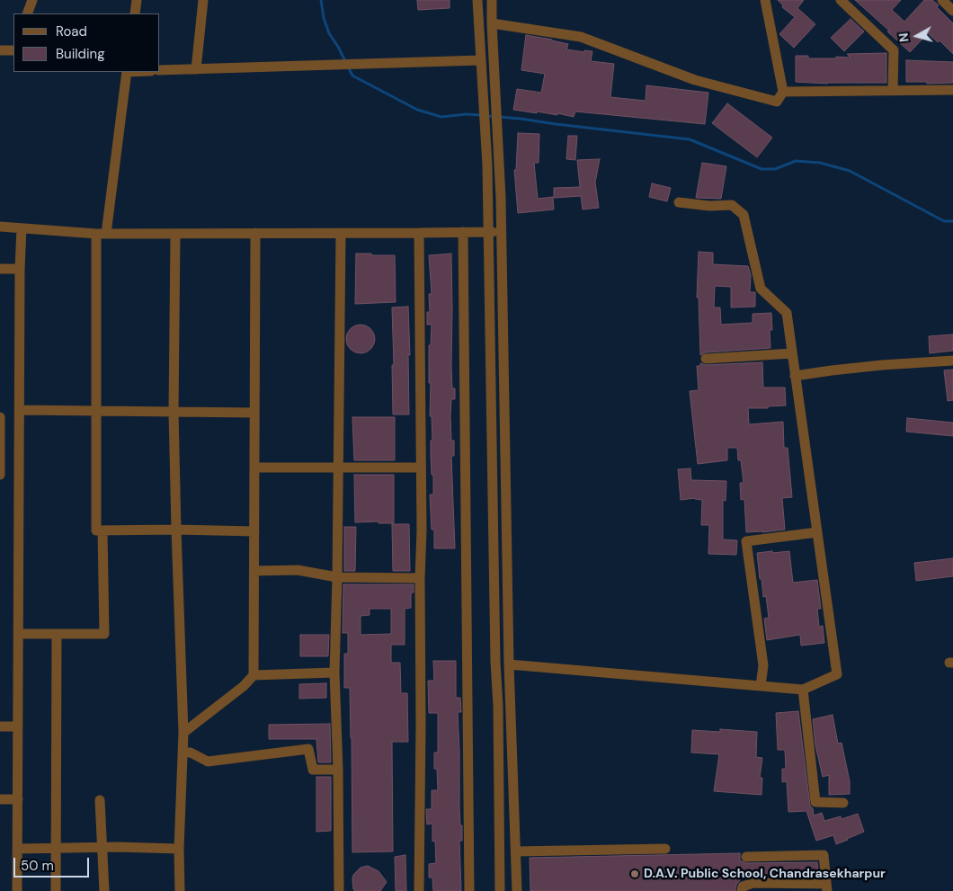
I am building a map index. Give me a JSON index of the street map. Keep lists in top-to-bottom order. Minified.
{"places":["D.A.V. Public School, Chandrasekharpur"],"legend":["Road","Building"],"scale_bar":"50 m","north":"left"}
